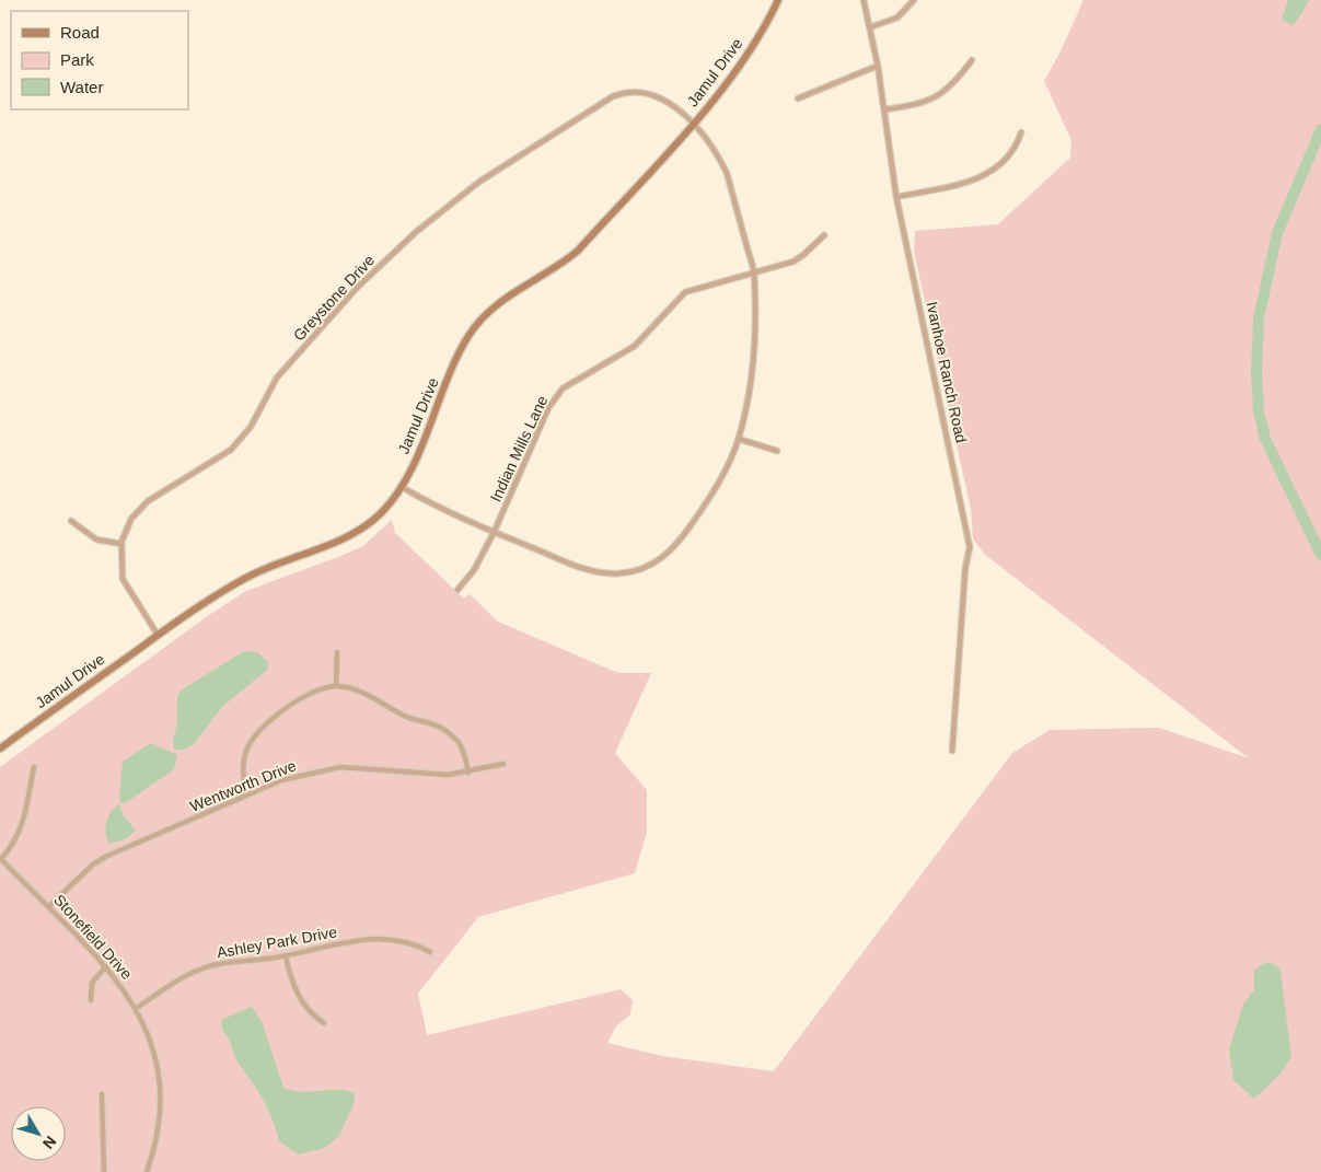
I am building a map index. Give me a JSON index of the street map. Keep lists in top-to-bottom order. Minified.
{"streets":{"street":["Jamul Drive","Greystone Drive","Ivanhoe Ranch Road","Indian Mills Lane","Wentworth Drive","Stonefield Drive","Ashley Park Drive"]},"crossings":[["Jamul Drive","Greystone Drive"],["Greystone Drive","Indian Mills Lane"],["Wentworth Drive","Stonefield Drive"],["Stonefield Drive","Ashley Park Drive"]],"legend":["Road","Park","Water"],"north":"bottom right"}
